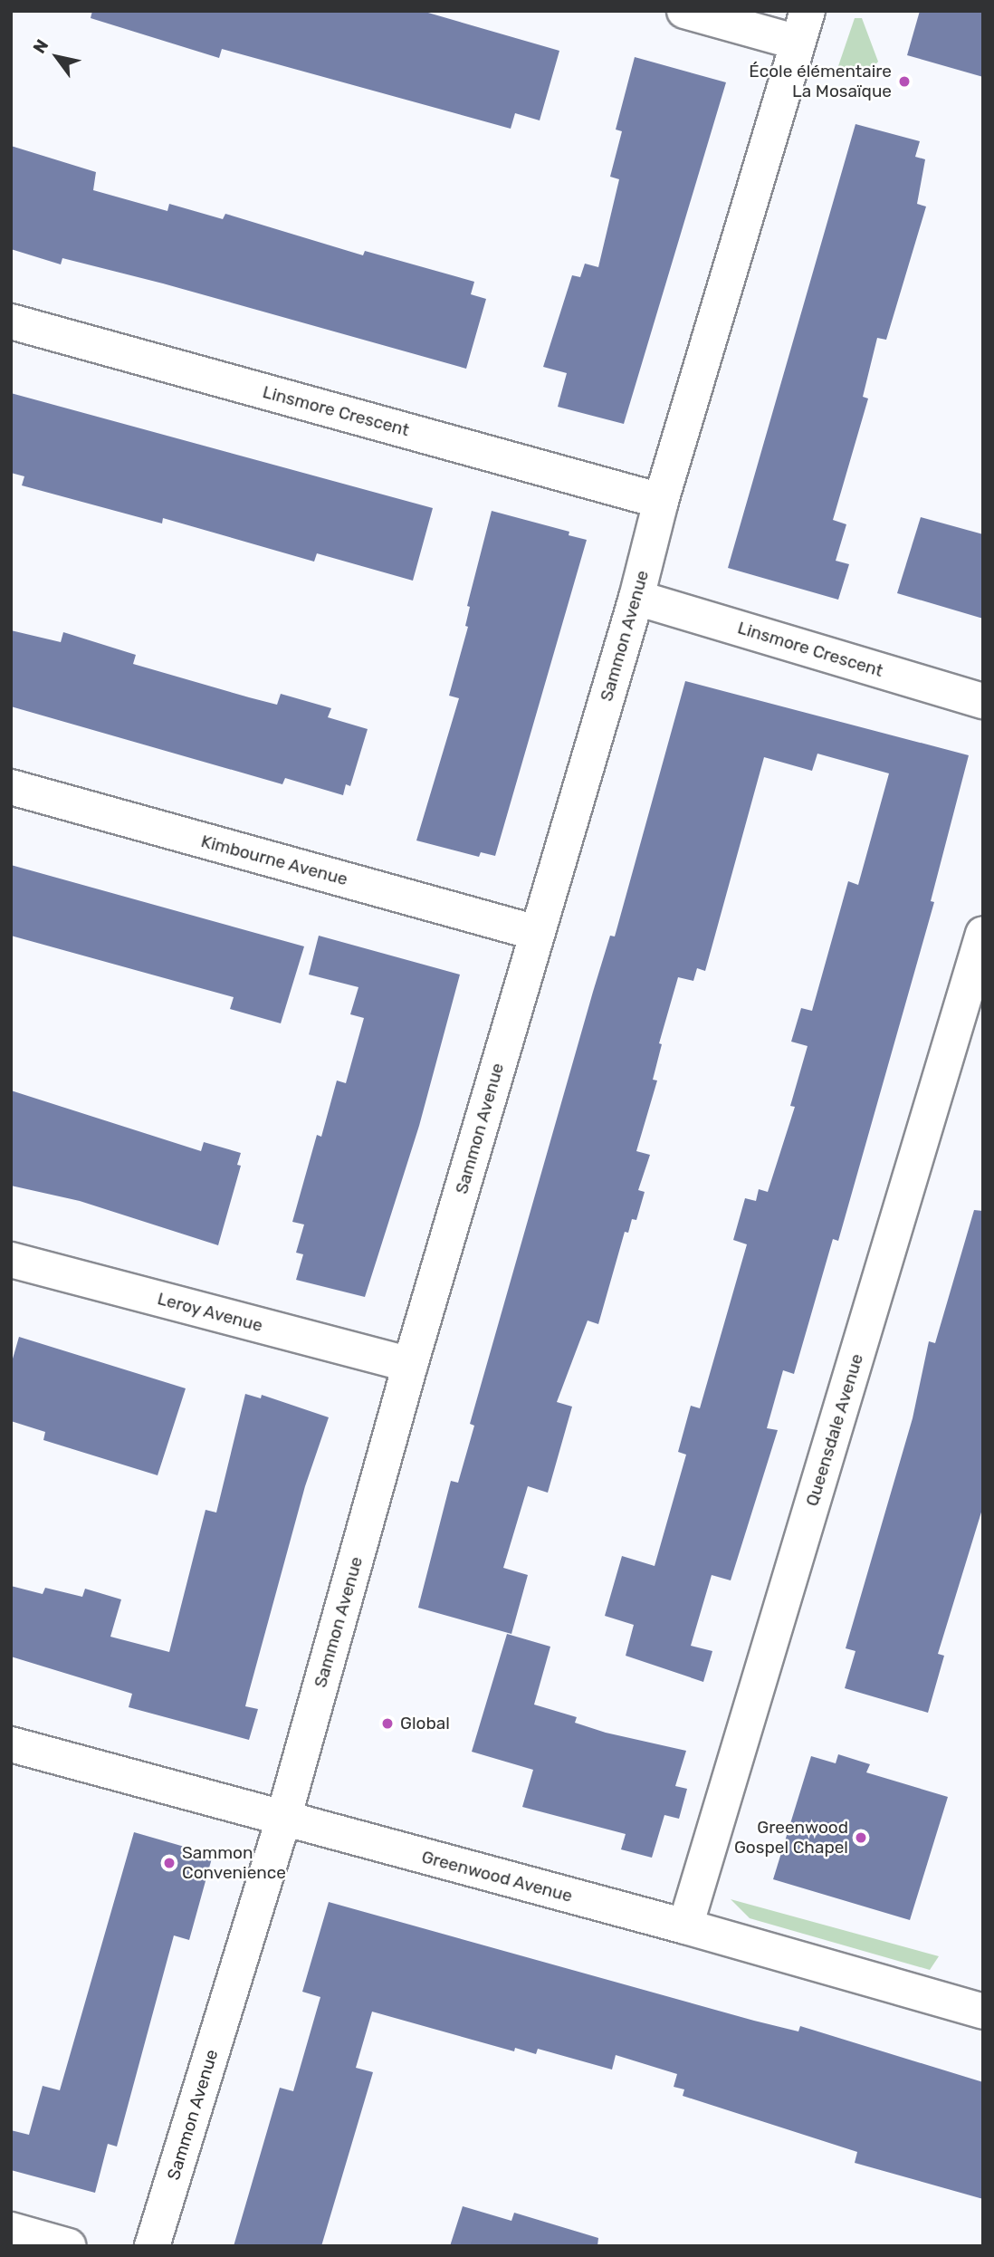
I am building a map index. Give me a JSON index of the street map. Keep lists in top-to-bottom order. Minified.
{"streets":{"street":["Linsmore Crescent","Sammon Avenue","Kimbourne Avenue","Leroy Avenue","Queensdale Avenue","Greenwood Avenue"]},"crossings":[["Linsmore Crescent","Sammon Avenue"],["Sammon Avenue","Kimbourne Avenue"],["Sammon Avenue","Leroy Avenue"],["Sammon Avenue","Greenwood Avenue"],["Queensdale Avenue","Greenwood Avenue"]],"places":["École élémentaire La Mosaïque","Global","Greenwood Gospel Chapel","Sammon Convenience"],"north":"top left"}
